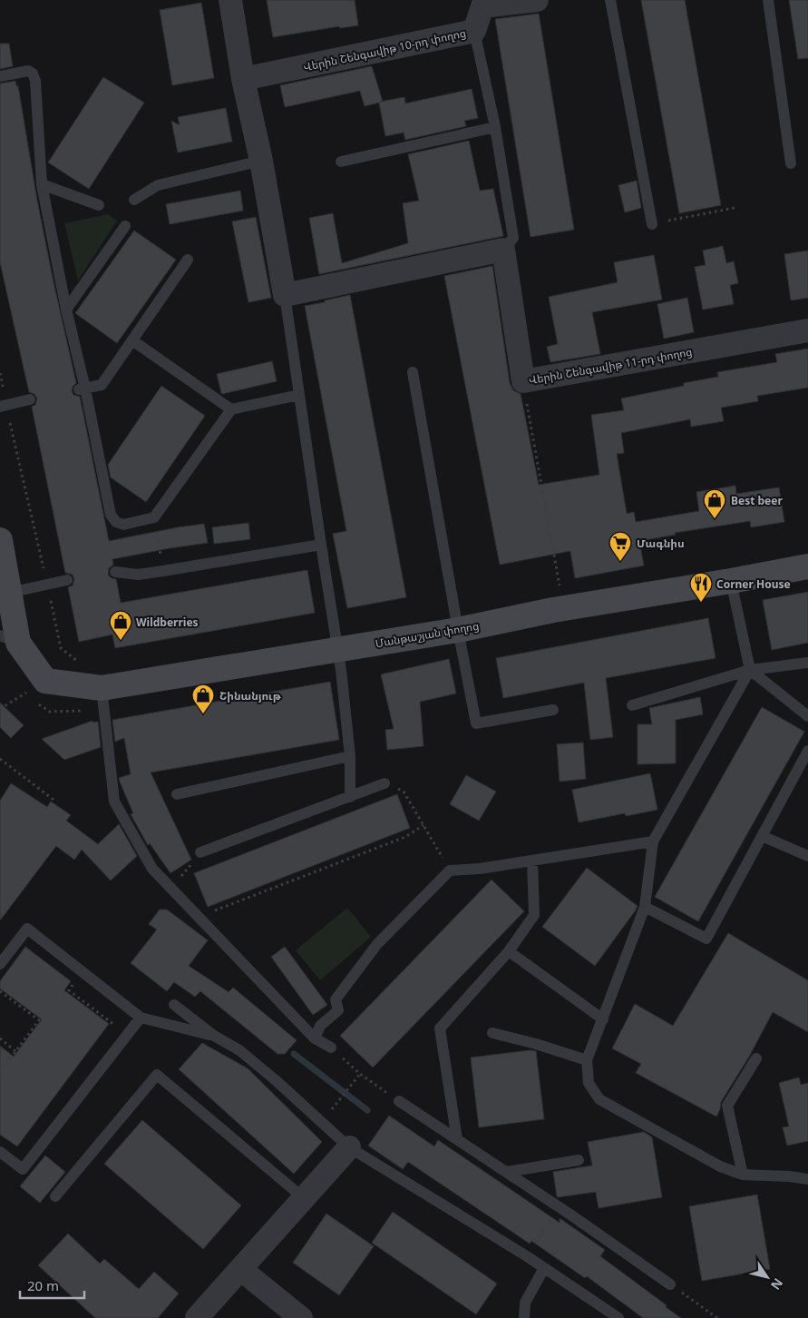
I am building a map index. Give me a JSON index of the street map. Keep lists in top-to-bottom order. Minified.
{"streets":{"street":["Վերին Շենգավիթ 10-րդ փողոց","Վերին Շենգավիթ 11-րդ փողոց","Մանթաշյան փողոց"]},"places":{"shop":["Best beer","Wildberries","Շինանյութ"],"supermarket":["Մագնիս"],"restaurant":["Corner House"]},"scale_bar":"20 m","north":"bottom right"}
